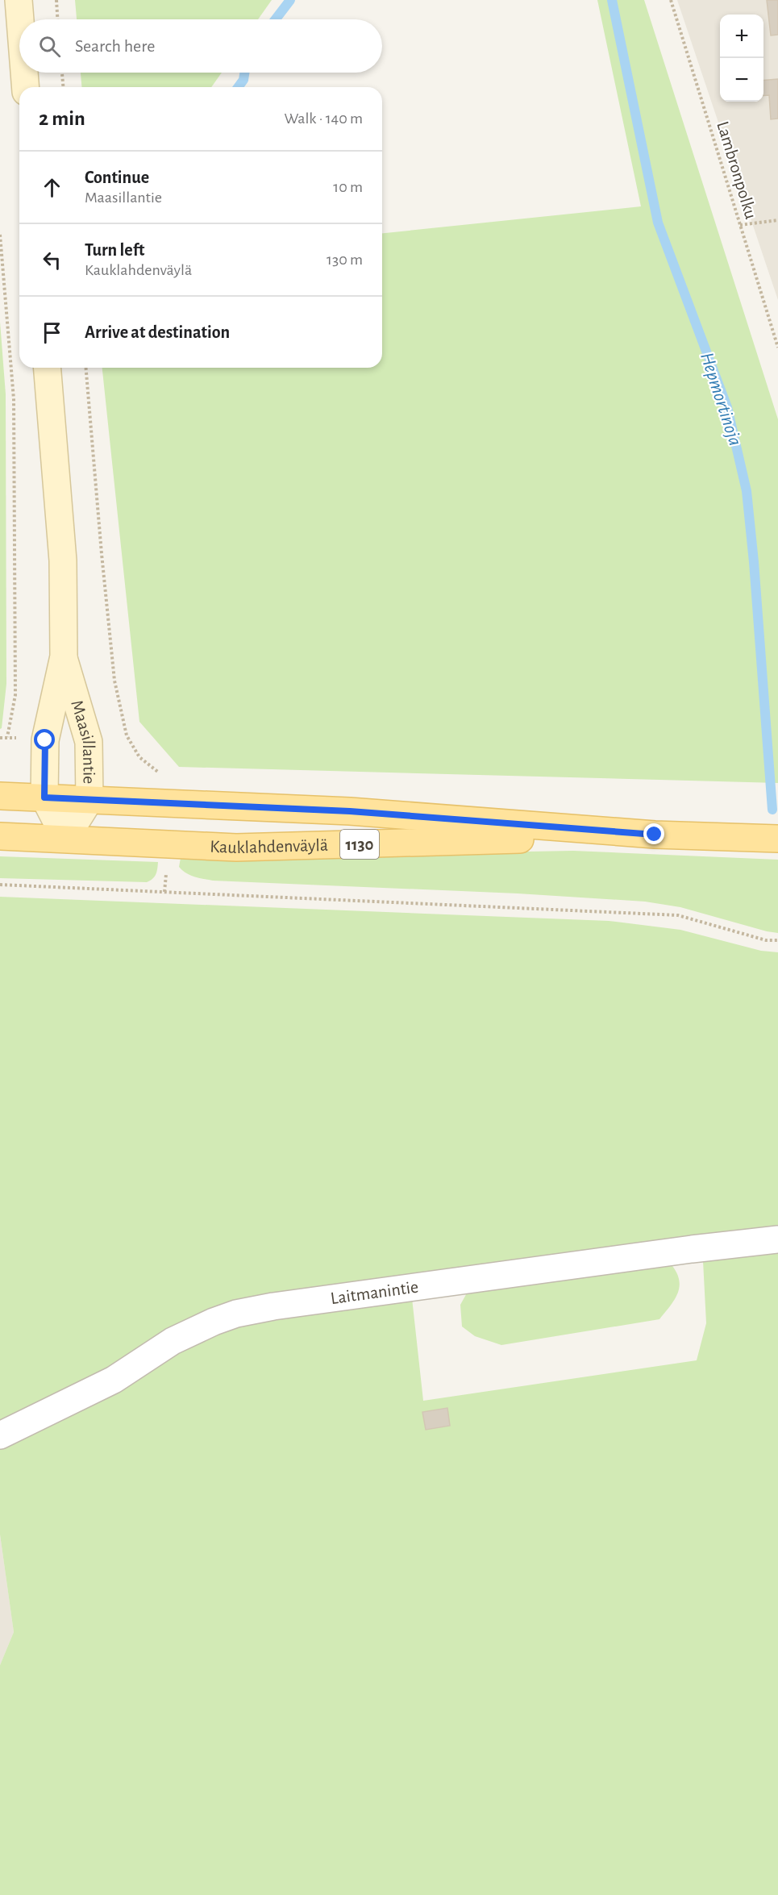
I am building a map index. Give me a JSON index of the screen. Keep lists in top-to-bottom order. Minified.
{"streets":{"main road":["1130","Kauklahdenväylä"],"street":["Maasillantie","Laitmanintie"],"path":["Lambronpolku"]},"crossings":[["Maasillantie","Kauklahdenväylä"]],"water":["Hepmortinoja"],"page":{"map_buttons":["+","−"],"search":"Search here","heading":["2 min","Walk · 140 m"],"list":[["Continue","Maasillantie","10 m"],["Turn left","Kauklahdenväylä","130 m"],"Arrive at destination"]}}
